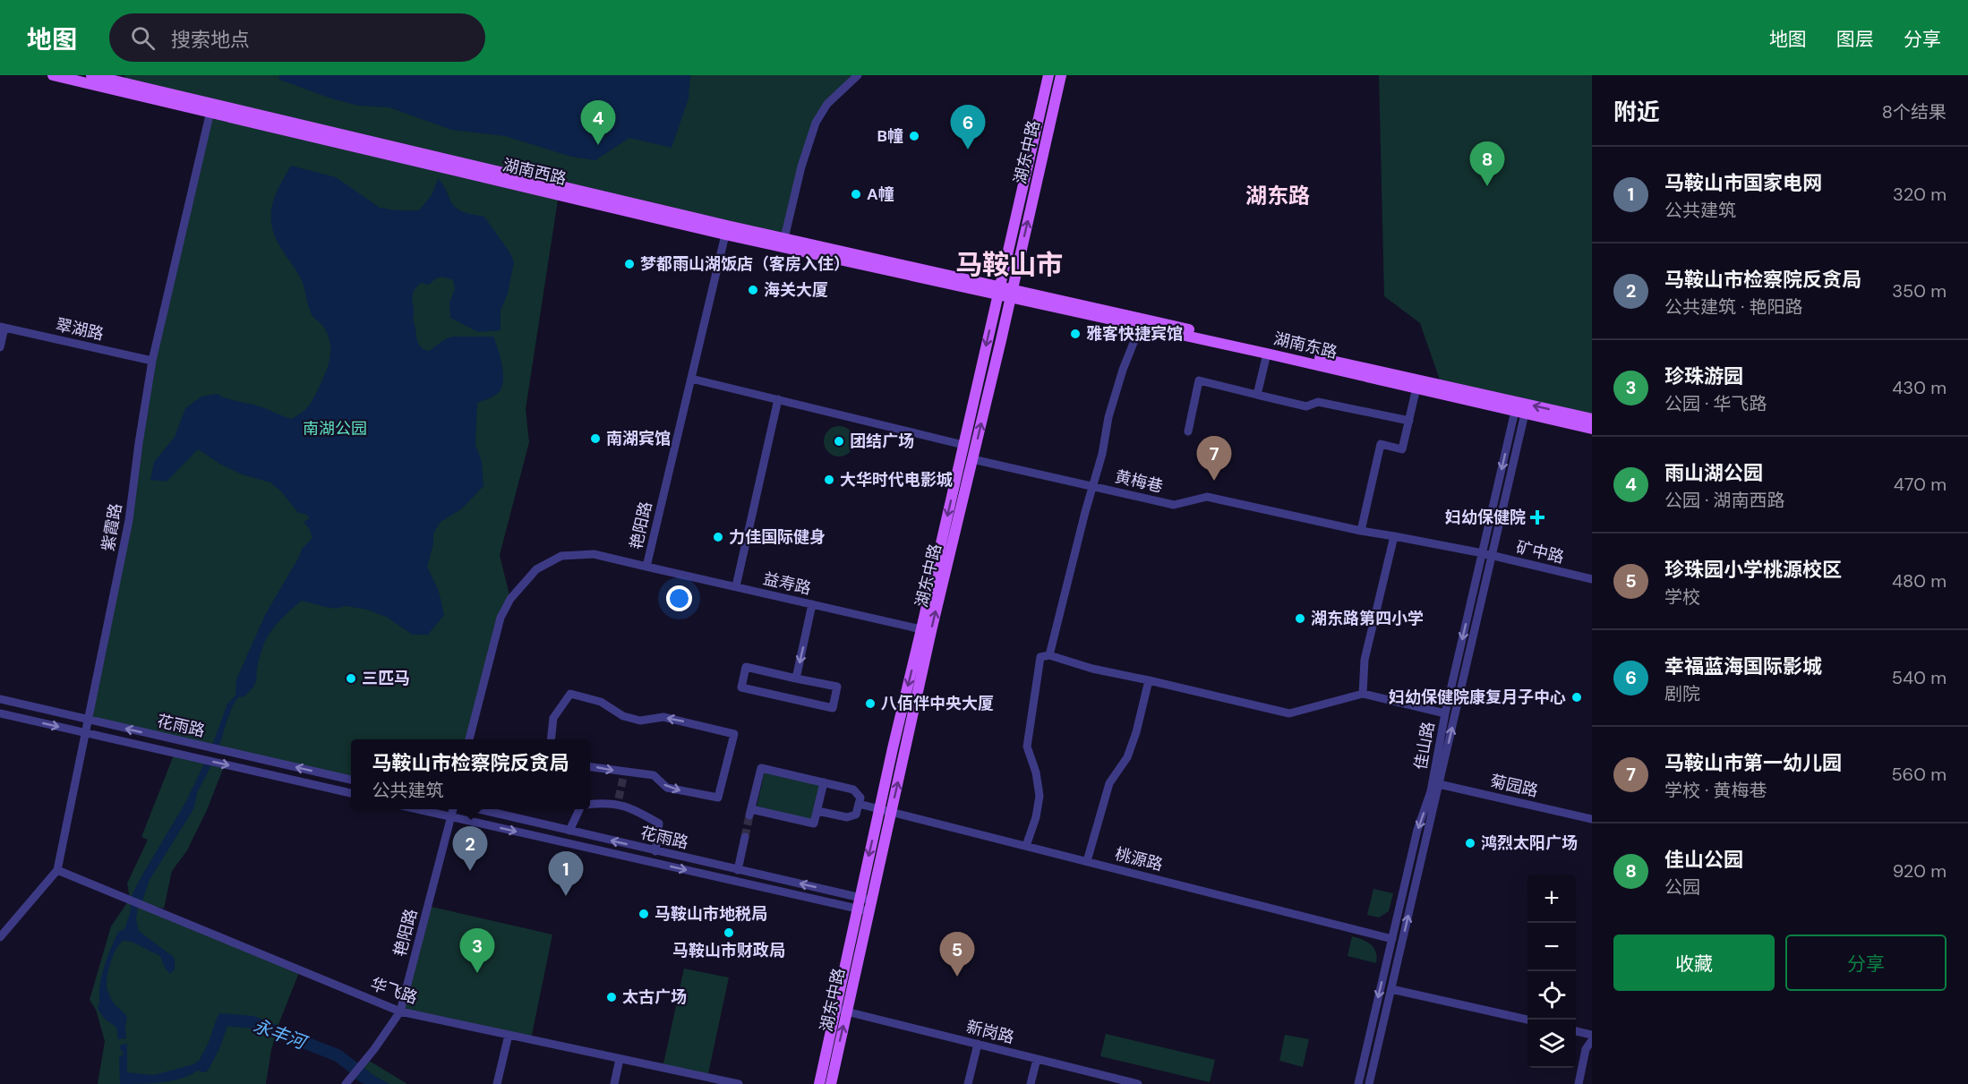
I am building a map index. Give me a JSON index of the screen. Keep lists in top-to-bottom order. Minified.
{"streets":{"main road":["湖东中路","湖南西路","湖南东路"],"street":["翠湖路","黄梅巷","艳阳路","紫霞路","矿中路","益寿路","花雨路","佳山路","菊园路","桃源路","华飞路","新岗路"]},"crossings":[["湖东中路","湖南西路"],["湖东中路","湖南东路"],["湖东中路","黄梅巷"],["湖东中路","益寿路"],["湖东中路","花雨路"],["湖东中路","桃源路"],["湖东中路","新岗路"],["湖南西路","艳阳路"],["湖南西路","紫霞路"],["翠湖路","紫霞路"],["湖南东路","佳山路"],["艳阳路","益寿路"],["艳阳路","华飞路"],["紫霞路","花雨路"],["紫霞路","华飞路"],["矿中路","佳山路"],["佳山路","菊园路"],["佳山路","桃源路"]],"districts":["湖东路","马鞍山市"],"water":["永丰河"],"parks":["南湖公园"],"places":{"other":["B幢","A幢","梦都雨山湖饭店（客房入住）","海关大厦","雅客快捷宾馆","南湖宾馆","团结广场","大华时代电影城","力佳国际健身","湖东路第四小学","三匹马","妇幼保健院康复月子中心","八佰伴中央大厦","鸿烈太阳广场","马鞍山市地税局","马鞍山市财政局","太古广场"],"health":["妇幼保健院"]},"page":{"header":"地图","search":"搜索地点","nav":["地图","图层","分享"],"heading":["附近","8个结果"],"pins":["4","6","8","7","2","1","3","5"],"list":[{"mark":"1","name":"马鞍山市国家电网","note":"公共建筑","value":"320 m"},{"mark":"2","name":"马鞍山市检察院反贪局","note":"公共建筑 · 艳阳路","value":"350 m"},{"mark":"3","name":"珍珠游园","note":"公园 · 华飞路","value":"430 m"},{"mark":"4","name":"雨山湖公园","note":"公园 · 湖南西路","value":"470 m"},{"mark":"5","name":"珍珠园小学桃源校区","note":"学校","value":"480 m"},{"mark":"6","name":"幸福蓝海国际影城","note":"剧院","value":"540 m"},{"mark":"7","name":"马鞍山市第一幼儿园","note":"学校 · 黄梅巷","value":"560 m"},{"mark":"8","name":"佳山公园","note":"公园","value":"920 m"}],"popup":["马鞍山市检察院反贪局","公共建筑"],"map_buttons":["+","−"],"buttons":["收藏","分享"]}}
